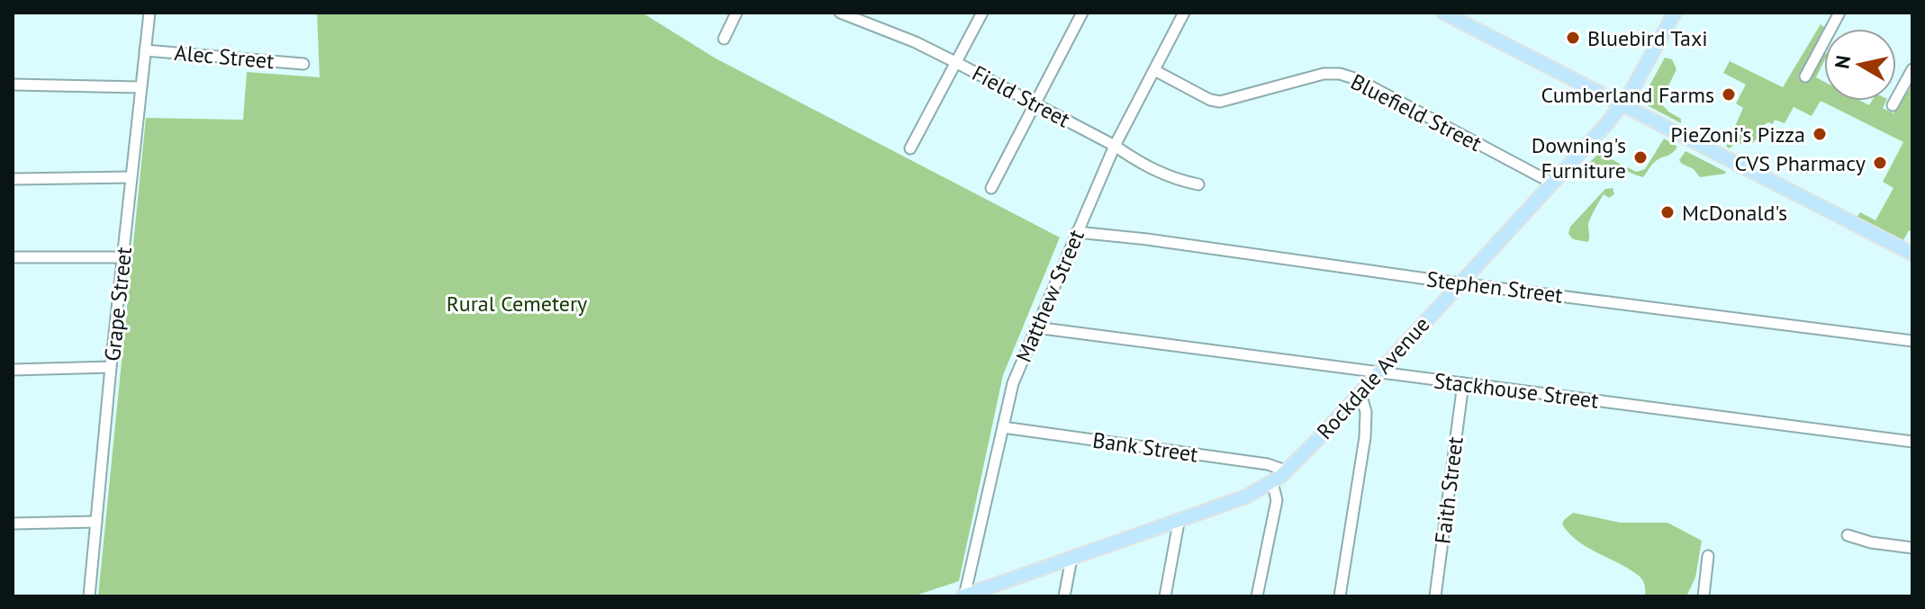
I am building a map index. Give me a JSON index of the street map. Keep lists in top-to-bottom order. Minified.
{"streets":{"main road":["Rockdale Avenue"],"street":["Alec Street","Field Street","Bluefield Street","Stephen Street","Matthew Street","Grape Street","Stackhouse Street","Bank Street","Faith Street"]},"crossings":[["Alec Street","Grape Street"],["Field Street","Matthew Street"],["Bluefield Street","Matthew Street"],["Bluefield Street","Rockdale Avenue"],["Stephen Street","Matthew Street"],["Stephen Street","Rockdale Avenue"],["Matthew Street","Rockdale Avenue"],["Matthew Street","Stackhouse Street"],["Matthew Street","Bank Street"],["Rockdale Avenue","Stackhouse Street"],["Rockdale Avenue","Bank Street"],["Stackhouse Street","Faith Street"]],"parks":["Rural Cemetery"],"places":["Bluebird Taxi","Cumberland Farms","PieZoni's Pizza","Downing's Furniture","CVS Pharmacy","McDonald's"],"north":"left"}
